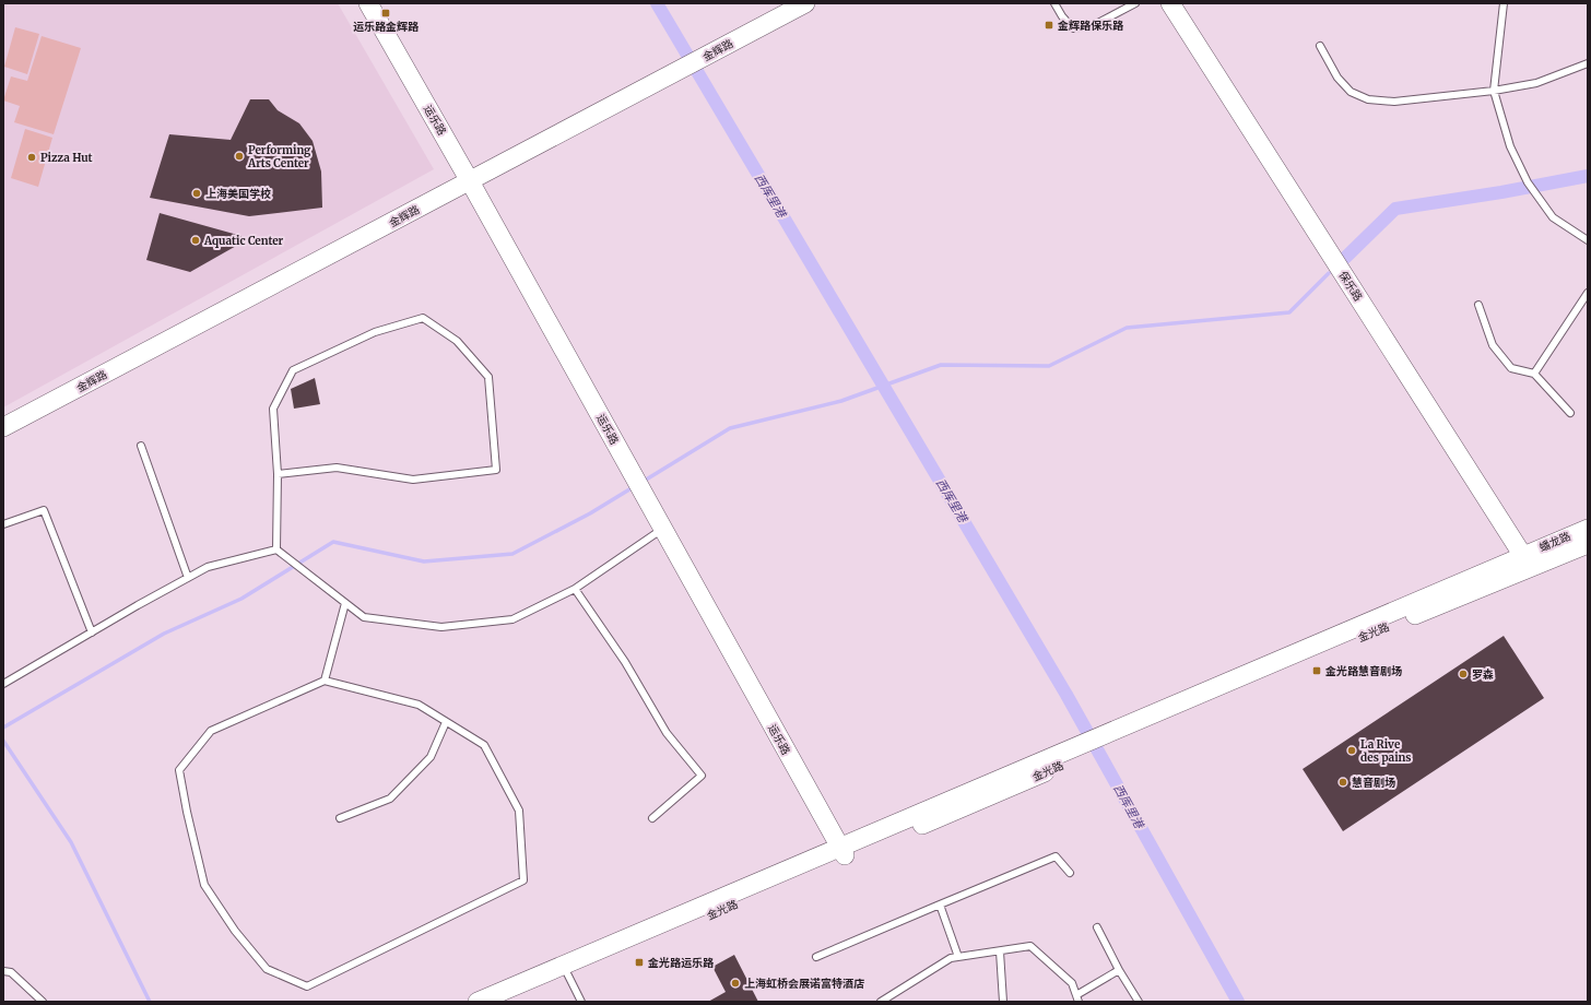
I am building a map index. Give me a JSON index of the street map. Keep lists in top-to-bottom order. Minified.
{"streets":{"street":["金辉路","运乐路","保乐路","蟠龙路","金光路"]},"crossings":[["金辉路","运乐路"],["运乐路","金光路"],["保乐路","蟠龙路"],["保乐路","金光路"],["蟠龙路","金光路"]],"water":["西厍里港"],"places":{"transit":["运乐路金辉路","金辉路保乐路","金光路慧音剧场","金光路运乐路"],"other":["Performing Arts Center","Pizza Hut","上海美国学校","Aquatic Center","罗森","La Rive des pains","慧音剧场","上海虹桥会展诺富特酒店"]}}
